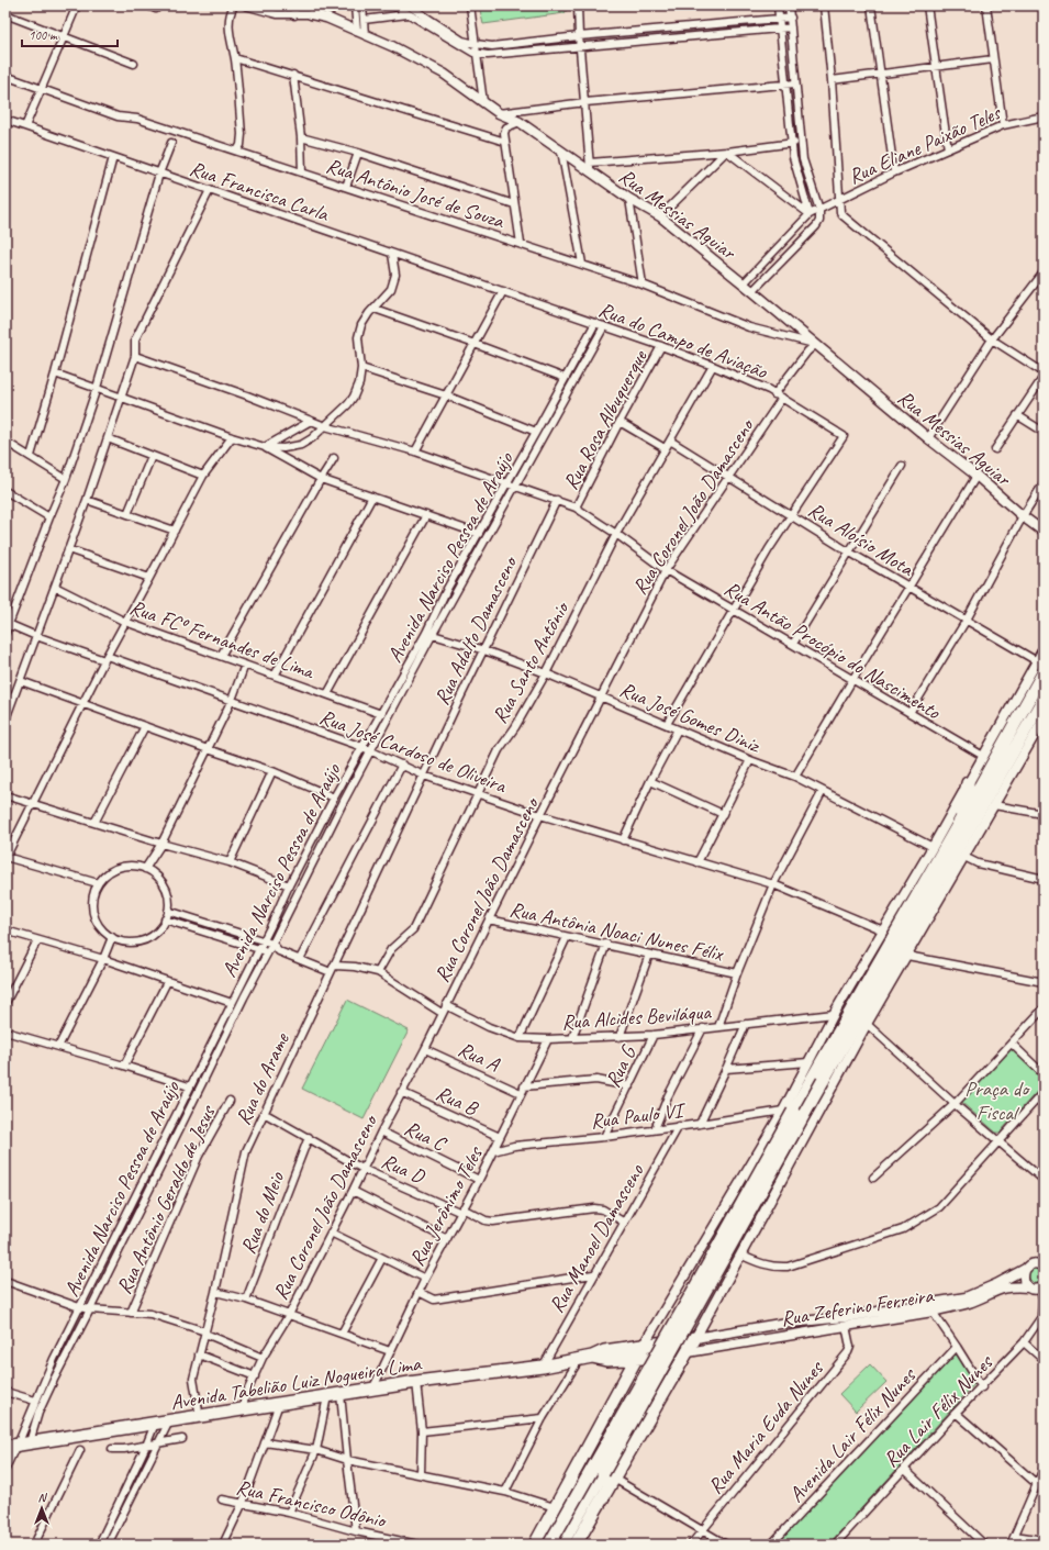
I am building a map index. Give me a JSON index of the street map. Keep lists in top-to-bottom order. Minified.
{"streets":{"highway":["Avenida Tabelião Luiz Nogueira Lima"],"main road":["Rua Messias Aguiar","Rua Zeferino Ferreira"],"street":["Rua Eliane Paixão Teles","Rua Francisca Carla","Rua Antônio José de Souza","Rua do Campo de Aviação","Rua Rosa Albuquerque","Rua Coronel João Damasceno","Rua Aloísio Mota","Avenida Narciso Pessoa de Araújo","Rua Adalto Damasceno","Rua FCº Fernandes de Lima","Rua Antão Procópio do Nascimento","Rua Santo Antônio","Rua José Gomes Diniz","Rua José Cardoso de Oliveira","Rua Antônia Noaci Nunes Félix","Rua Alcides Beviláqua","Rua A","Rua G","Rua do Arame","Rua B","Rua Paulo VI","Rua C","Rua D","Rua Antônio Geraldo de Jesus","Rua Jerônimo Teles","Rua do Meio","Rua Manoel Damasceno","Rua Lair Félix Nunes","Rua Maria Euda Nunes","Avenida Lair Félix Nunes","Rua Francisco Odônio"]},"crossings":[["Rua Eliane Paixão Teles","Rua Messias Aguiar"],["Rua Francisca Carla","Rua do Campo de Aviação"],["Rua Antônio José de Souza","Rua Messias Aguiar"],["Rua do Campo de Aviação","Rua Rosa Albuquerque"],["Rua do Campo de Aviação","Rua Coronel João Damasceno"],["Rua do Campo de Aviação","Rua Aloísio Mota"],["Rua do Campo de Aviação","Avenida Narciso Pessoa de Araújo"],["Rua do Campo de Aviação","Rua Santo Antônio"],["Rua Rosa Albuquerque","Rua Antão Procópio do Nascimento"],["Rua Coronel João Damasceno","Rua Aloísio Mota"],["Rua Coronel João Damasceno","Rua Antão Procópio do Nascimento"],["Rua Coronel João Damasceno","Rua José Gomes Diniz"],["Rua Coronel João Damasceno","Rua José Cardoso de Oliveira"],["Rua Coronel João Damasceno","Rua Antônia Noaci Nunes Félix"],["Rua Coronel João Damasceno","Rua Alcides Beviláqua"],["Rua Coronel João Damasceno","Rua A"],["Rua Coronel João Damasceno","Rua B"],["Rua Coronel João Damasceno","Rua C"],["Rua Coronel João Damasceno","Rua D"],["Rua Coronel João Damasceno","Avenida Tabelião Luiz Nogueira Lima"],["Rua Aloísio Mota","Rua Santo Antônio"],["Avenida Narciso Pessoa de Araújo","Rua FCº Fernandes de Lima"],["Avenida Narciso Pessoa de Araújo","Rua Antão Procópio do Nascimento"],["Avenida Narciso Pessoa de Araújo","Rua José Gomes Diniz"],["Avenida Narciso Pessoa de Araújo","Rua José Cardoso de Oliveira"],["Avenida Narciso Pessoa de Araújo","Avenida Tabelião Luiz Nogueira Lima"],["Rua Adalto Damasceno","Rua Antão Procópio do Nascimento"],["Rua Adalto Damasceno","Rua José Gomes Diniz"],["Rua Adalto Damasceno","Rua José Cardoso de Oliveira"],["Rua Adalto Damasceno","Rua do Arame"],["Rua Antão Procópio do Nascimento","Rua Santo Antônio"],["Rua Santo Antônio","Rua José Gomes Diniz"],["Rua Santo Antônio","Rua José Cardoso de Oliveira"],["Rua José Cardoso de Oliveira","Rua do Arame"],["Rua Alcides Beviláqua","Rua G"],["Rua Alcides Beviláqua","Rua Jerônimo Teles"],["Rua A","Rua Jerônimo Teles"],["Rua G","Rua Paulo VI"],["Rua do Arame","Rua D"],["Rua do Arame","Avenida Tabelião Luiz Nogueira Lima"],["Rua B","Rua Jerônimo Teles"],["Rua Paulo VI","Rua Jerônimo Teles"],["Rua Paulo VI","Rua Manoel Damasceno"],["Rua C","Rua Jerônimo Teles"],["Rua D","Rua Jerônimo Teles"],["Rua D","Rua do Meio"],["Rua D","Rua Manoel Damasceno"],["Rua Jerônimo Teles","Avenida Tabelião Luiz Nogueira Lima"],["Rua Manoel Damasceno","Avenida Tabelião Luiz Nogueira Lima"],["Rua Zeferino Ferreira","Avenida Tabelião Luiz Nogueira Lima"],["Rua Zeferino Ferreira","Rua Lair Félix Nunes"],["Rua Zeferino Ferreira","Rua Maria Euda Nunes"]],"parks":["Praça do Fiscal"],"scale_bar":"100 m","north":"top"}
